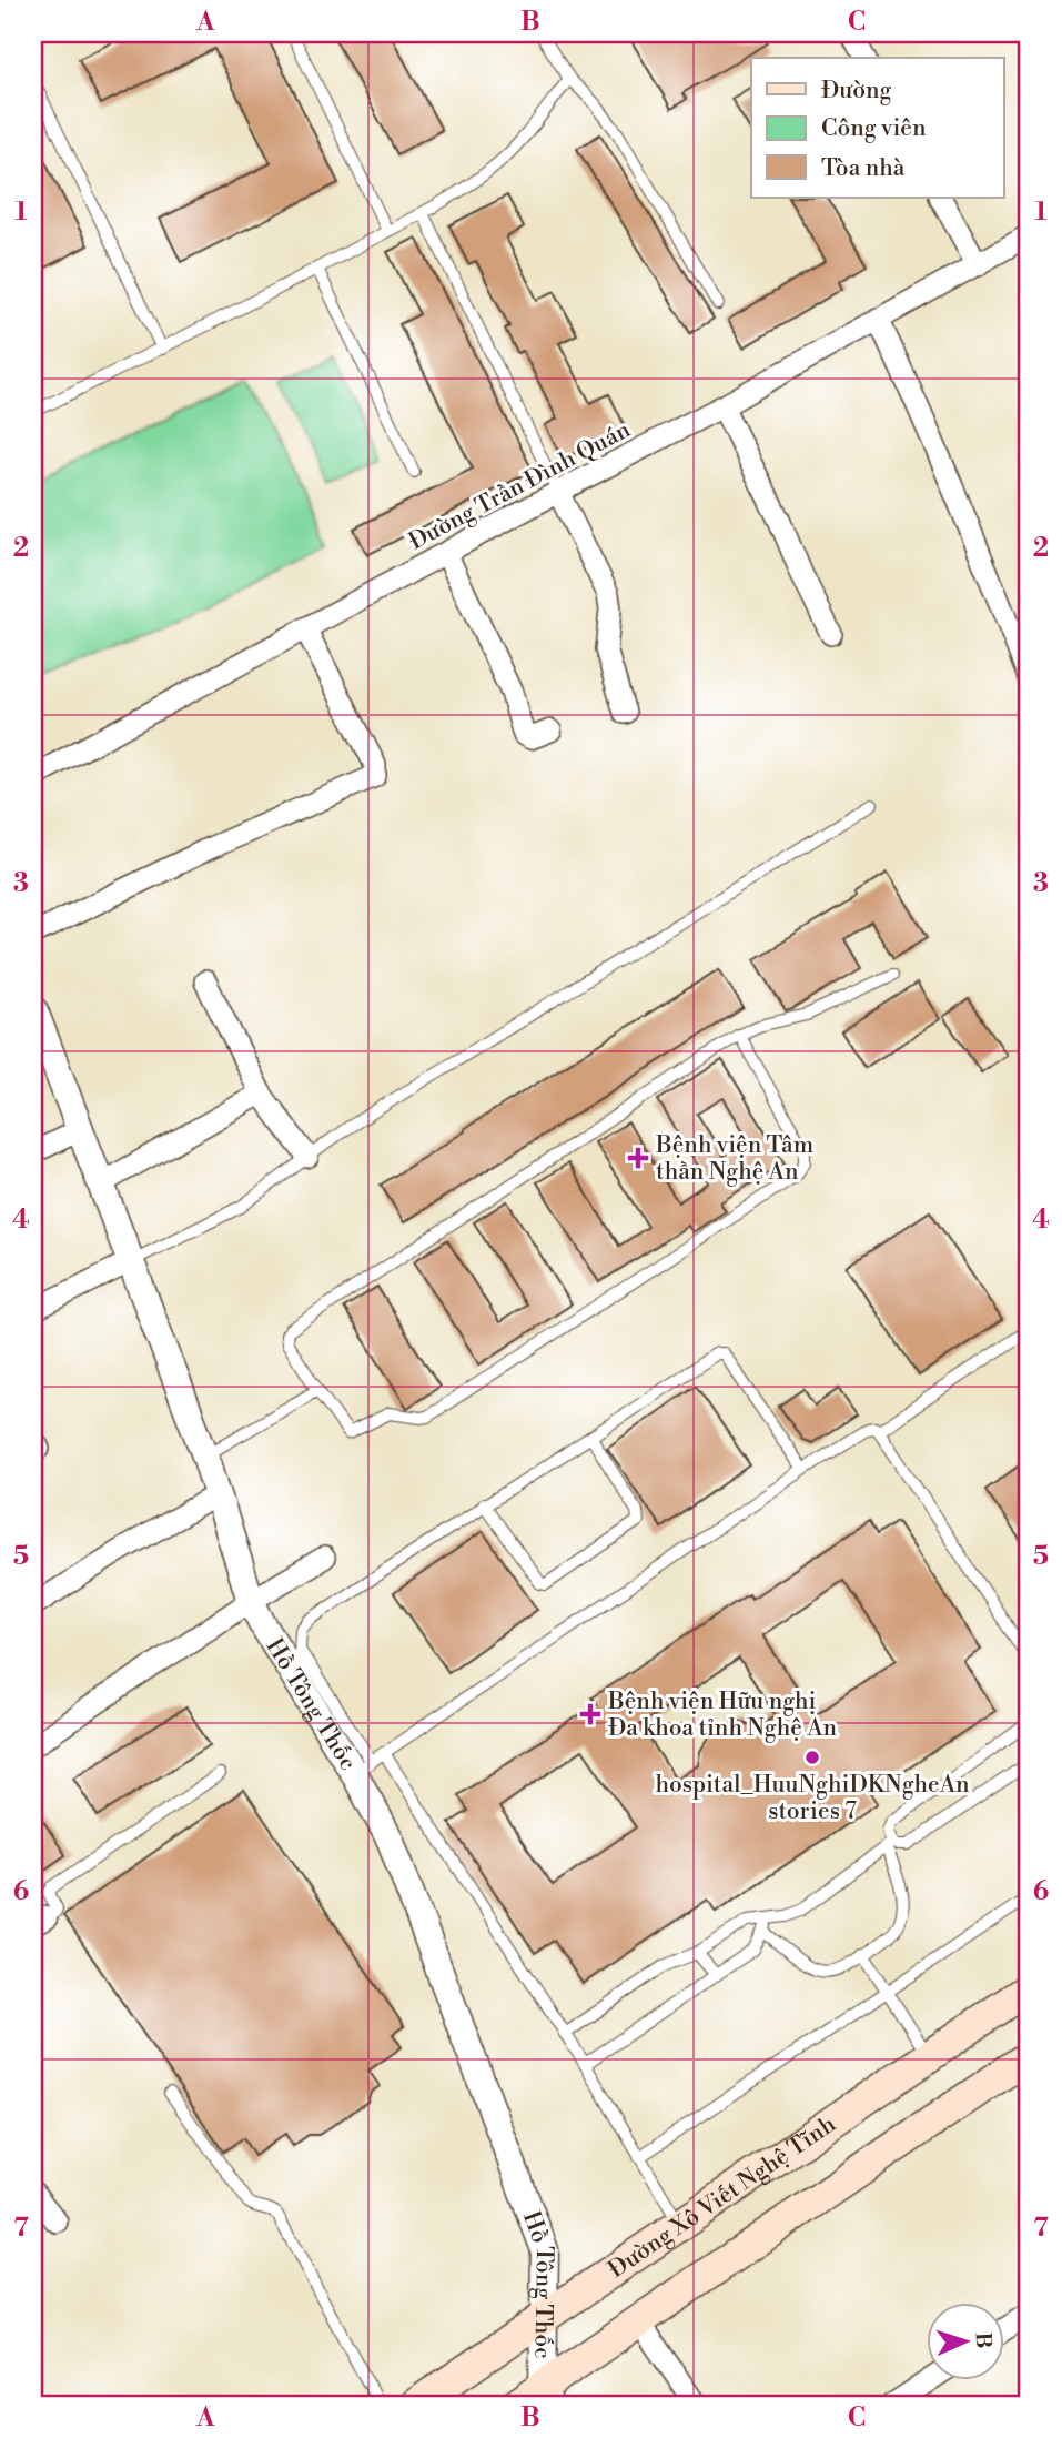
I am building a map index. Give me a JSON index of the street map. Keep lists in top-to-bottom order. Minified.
{"streets":{"main road":["Đường Xô Viết Nghệ Tĩnh"],"street":["Đường Trần Đình Quán","Hồ Tông Thốc"]},"crossings":[["Hồ Tông Thốc","Đường Xô Viết Nghệ Tĩnh"]],"places":{"health":["Bệnh viện Tâm thần Nghệ An","Bệnh viện Hữu nghị Đa khoa tỉnh Nghệ An"],"other":["hospital_HuuNghiDKNgheAn stories 7"]},"legend":["Đường","Công viên","Tòa nhà"],"north":"right","grid":{"columns":["A","B","C"],"rows":["1","2","3","4","5","6","7"]}}
